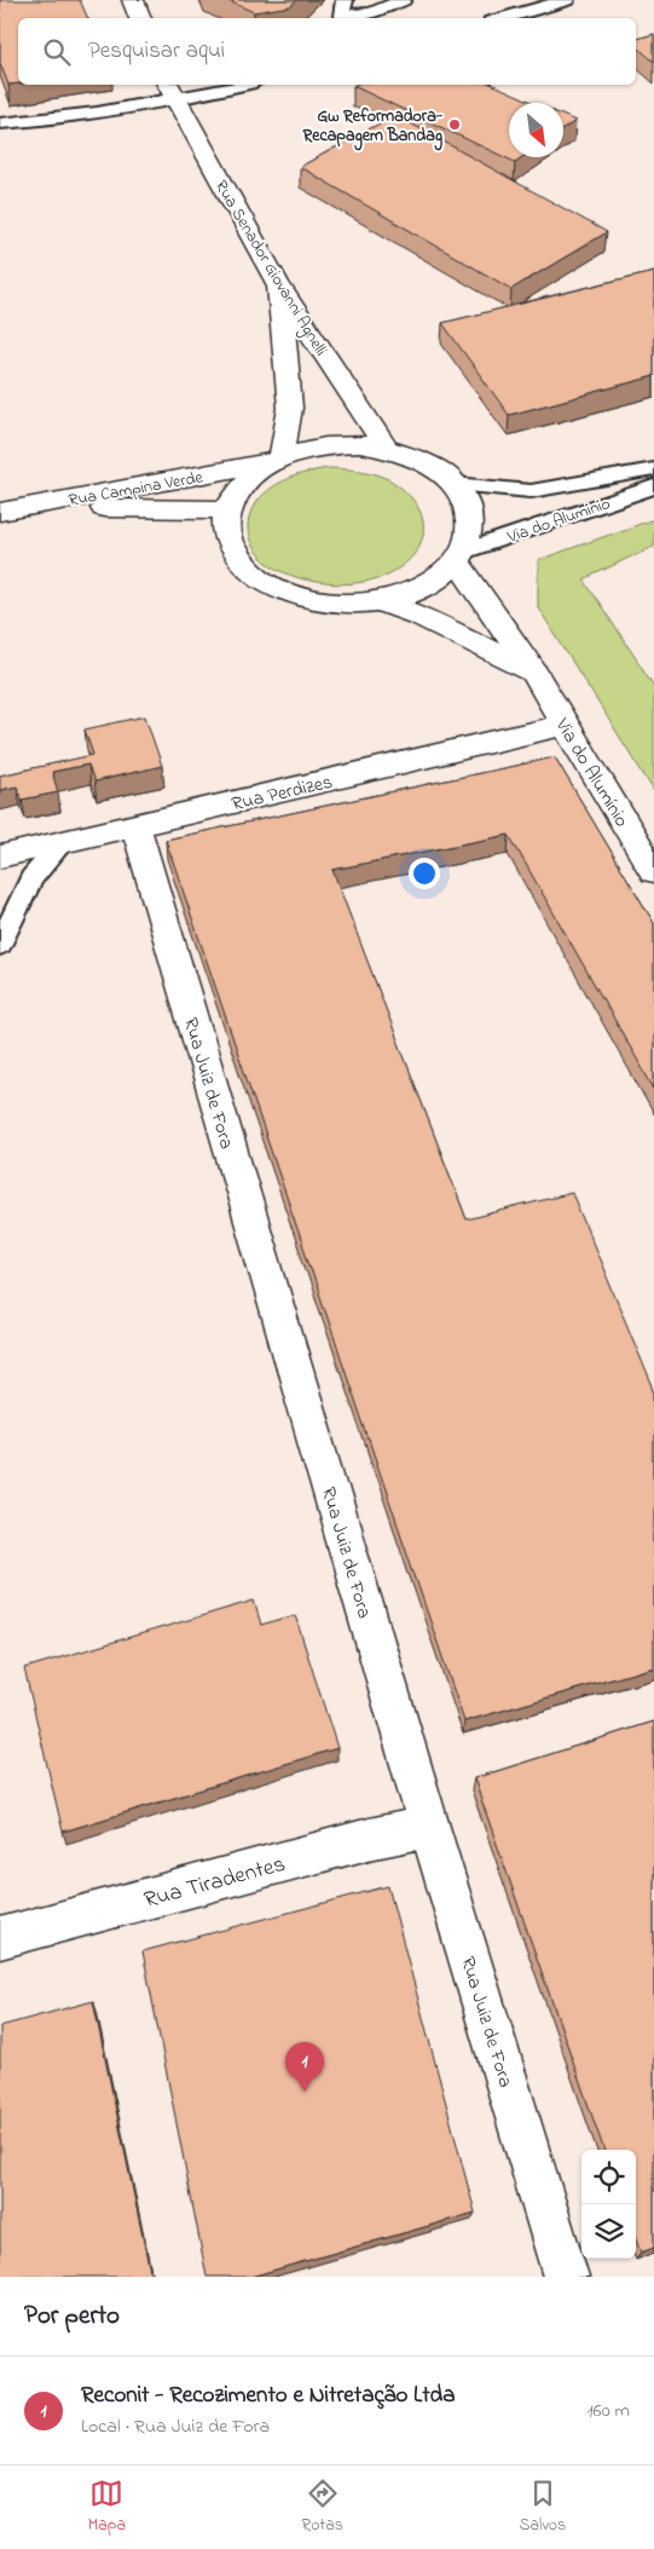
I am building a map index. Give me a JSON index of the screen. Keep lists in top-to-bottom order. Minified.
{"streets":{"street":["Rua Senador Giovanni Agnelli","Rua Campina Verde","Via do Alumínio","Rua Perdizes","Rua Juiz de Fora","Rua Tiradentes"],"lane":["Via do Aluminio"]},"crossings":[["Rua Senador Giovanni Agnelli","Rua Campina Verde"],["Rua Senador Giovanni Agnelli","Via do Aluminio"],["Rua Senador Giovanni Agnelli","Via do Alumínio"],["Rua Campina Verde","Via do Aluminio"],["Rua Campina Verde","Via do Alumínio"],["Via do Aluminio","Via do Alumínio"],["Via do Alumínio","Rua Perdizes"],["Rua Perdizes","Rua Juiz de Fora"],["Rua Juiz de Fora","Rua Tiradentes"]],"places":["Gw Reformadora- Recapagem Bandag"],"north":"bottom right","page":{"search":"Pesquisar aqui","pins":"1","heading":"Por perto","list":[{"mark":"1","name":"Reconit - Recozimento e Nitretação Ltda","note":"Local · Rua Juiz de Fora","value":"160 m"}],"nav":["Mapa","Rotas","Salvos"]}}
